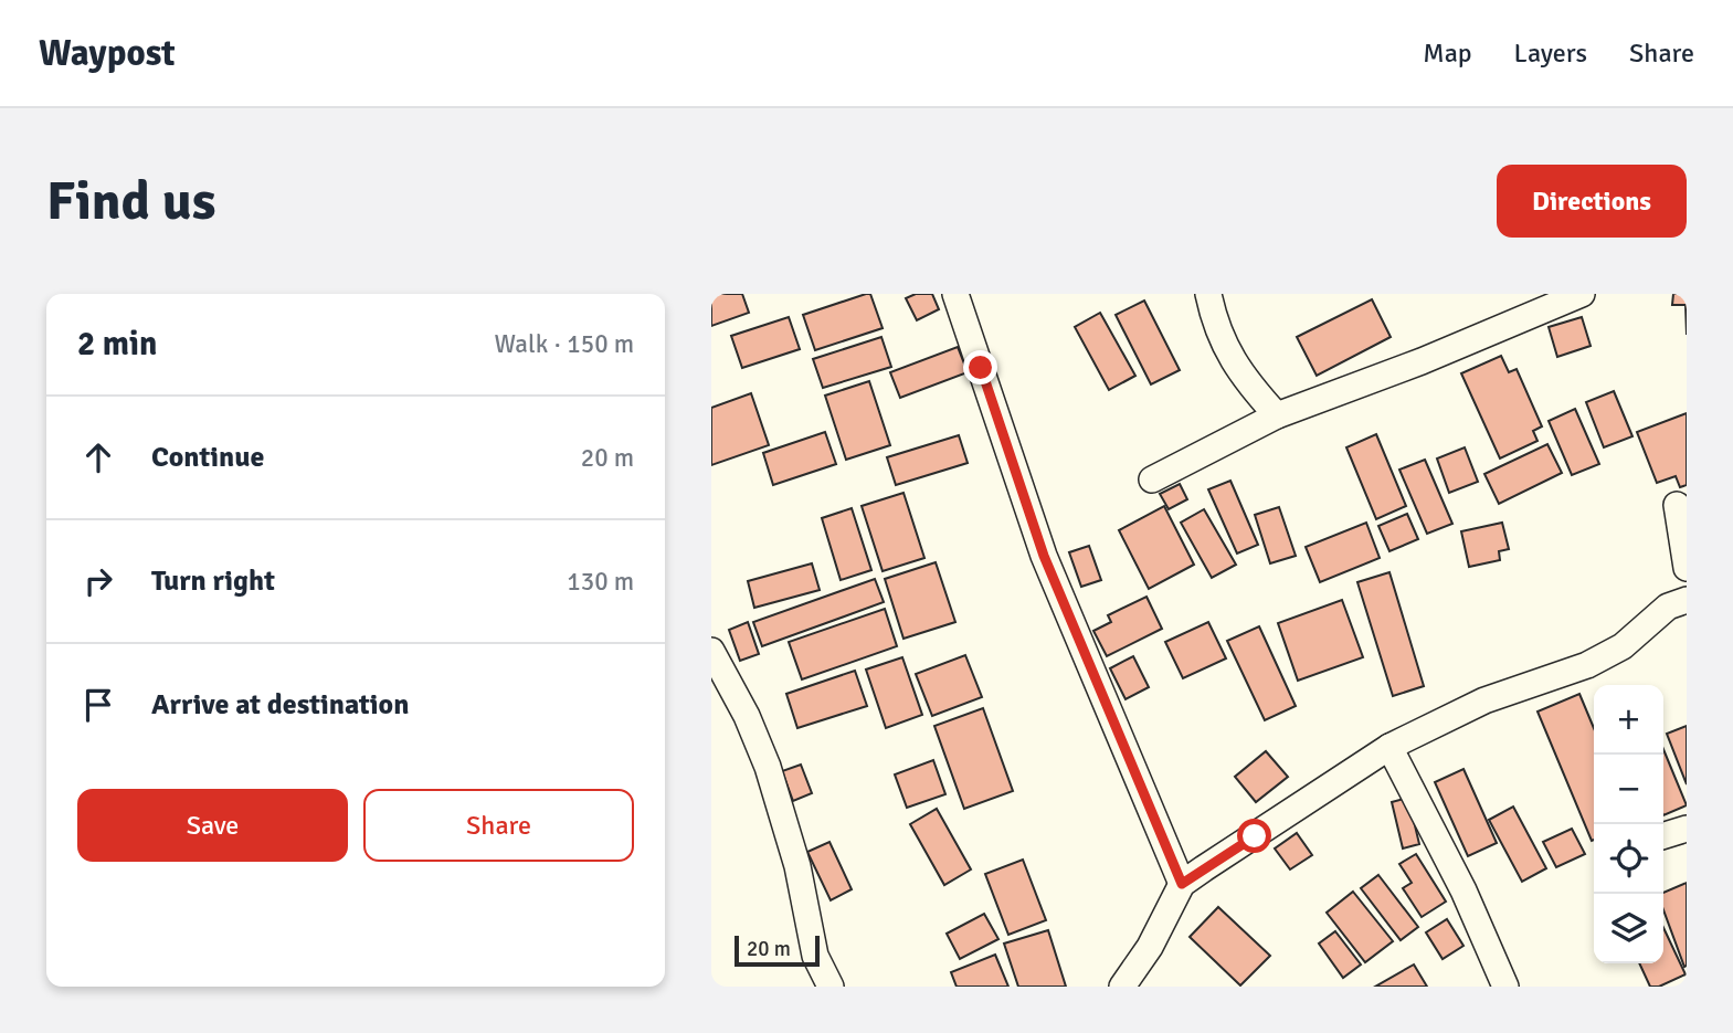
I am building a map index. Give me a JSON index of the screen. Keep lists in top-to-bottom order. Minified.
{"scale_bar":"20 m","page":{"header":"Waypost","nav":["Map","Layers","Share"],"buttons":["Directions",["Save","Share"]],"title":"Find us","heading":["2 min","Walk · 150 m"],"list":[["Continue","20 m"],["Turn right","130 m"],"Arrive at destination"],"map_buttons":["+","−"],"scale":"20 m"}}
